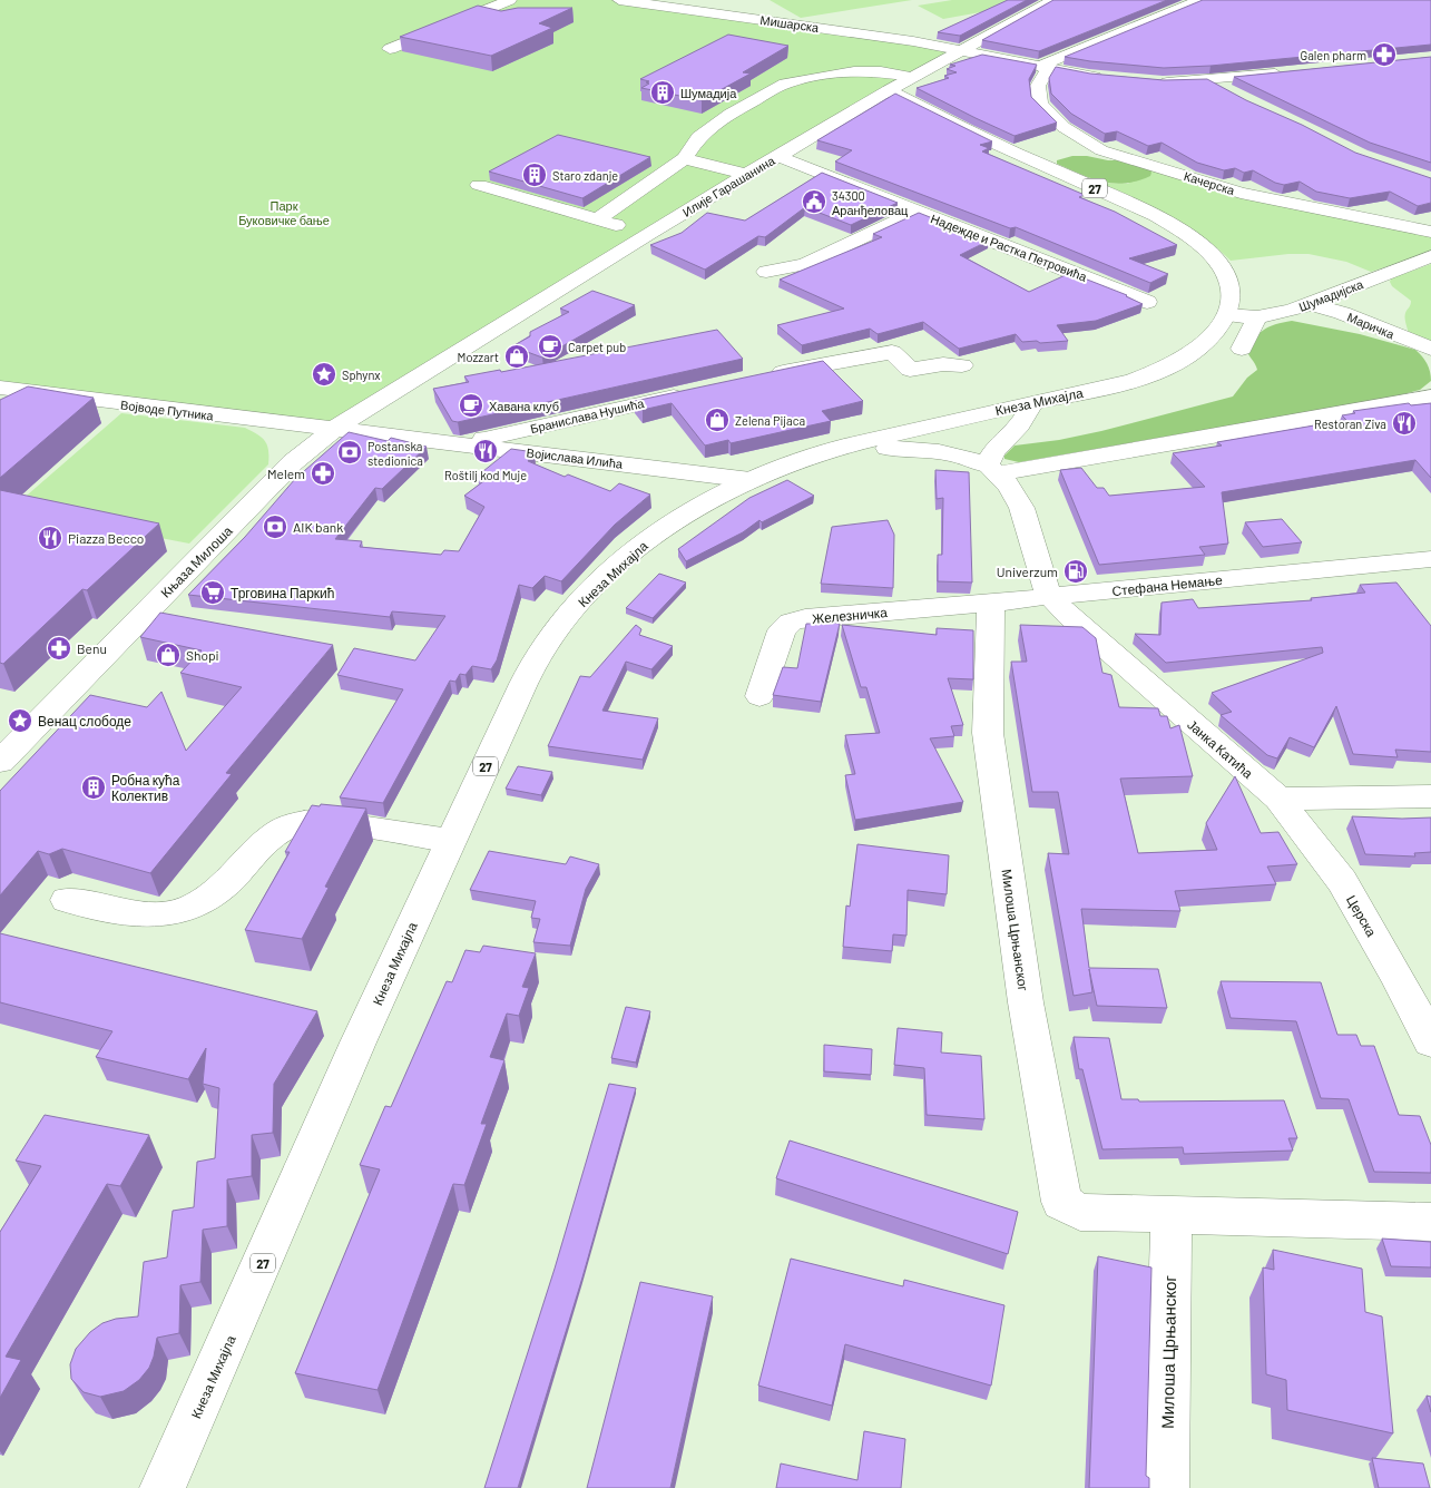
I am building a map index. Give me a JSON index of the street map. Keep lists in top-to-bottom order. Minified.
{"streets":{"street":["Мишарска","Качерска","Илије Гарашанина","27","Надежде и Растка Петровића","Шумадијска","Маричка","Кнеза Михајла","Војводе Путника","Бранислава Нушића","Војислава Илића","Књаза Милоша","Стефана Немање","Железничка","Јанка Катића","Церска","Милоша Црњанског"]},"crossings":[["Мишарска","Качерска"],["Мишарска","Илије Гарашанина"],["Илије Гарашанина","Надежде и Растка Петровића"],["Илије Гарашанина","Кнеза Михајла"],["Илије Гарашанина","Књаза Милоша"],["Шумадијска","Маричка"],["Шумадијска","Кнеза Михајла"],["Кнеза Михајла","Војислава Илића"],["Војводе Путника","Војислава Илића"],["Војводе Путника","Књаза Милоша"],["Бранислава Нушића","Војислава Илића"],["Војислава Илића","Књаза Милоша"],["Стефана Немање","Јанка Катића"],["Железничка","Милоша Црњанског"],["Јанка Катића","Церска"]],"parks":["Парк Буковичке бање"],"places":{"pharmacy":["Galen pharm","Melem","Benu"],"building":["Шумадија","Staro zdanje","Робна кућа Колектив"],"public building":["34300 Аранђеловац"],"cafe":["Carpet pub","Хавана клуб"],"shop":["Mozzart","Zelena Pijaca","Shopi"],"place":["Sphynx","Венац слободе"],"restaurant":["Restoran Ziva","Roštilj kod Muje","Piazza Becco"],"bank":["Postanska stedionica","AIK bank"],"fuel station":["Univerzum"],"supermarket":["Трговина Паркић"]}}
